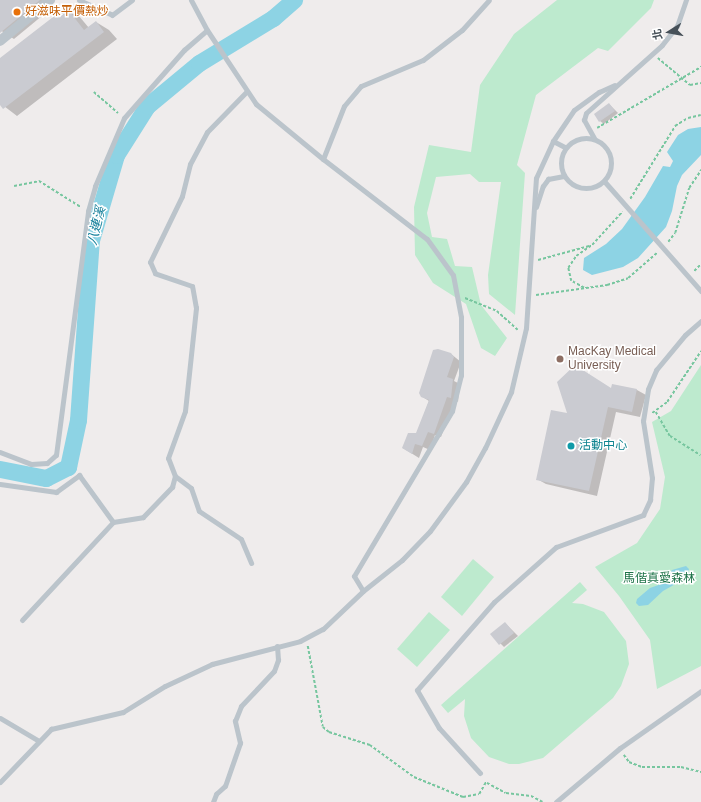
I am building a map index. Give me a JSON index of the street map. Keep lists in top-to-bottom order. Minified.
{"water":["八連溪"],"parks":["馬偕真愛森林"],"places":["好滋味平價熱炒","MacKay Medical University","活動中心"],"north":"left"}
